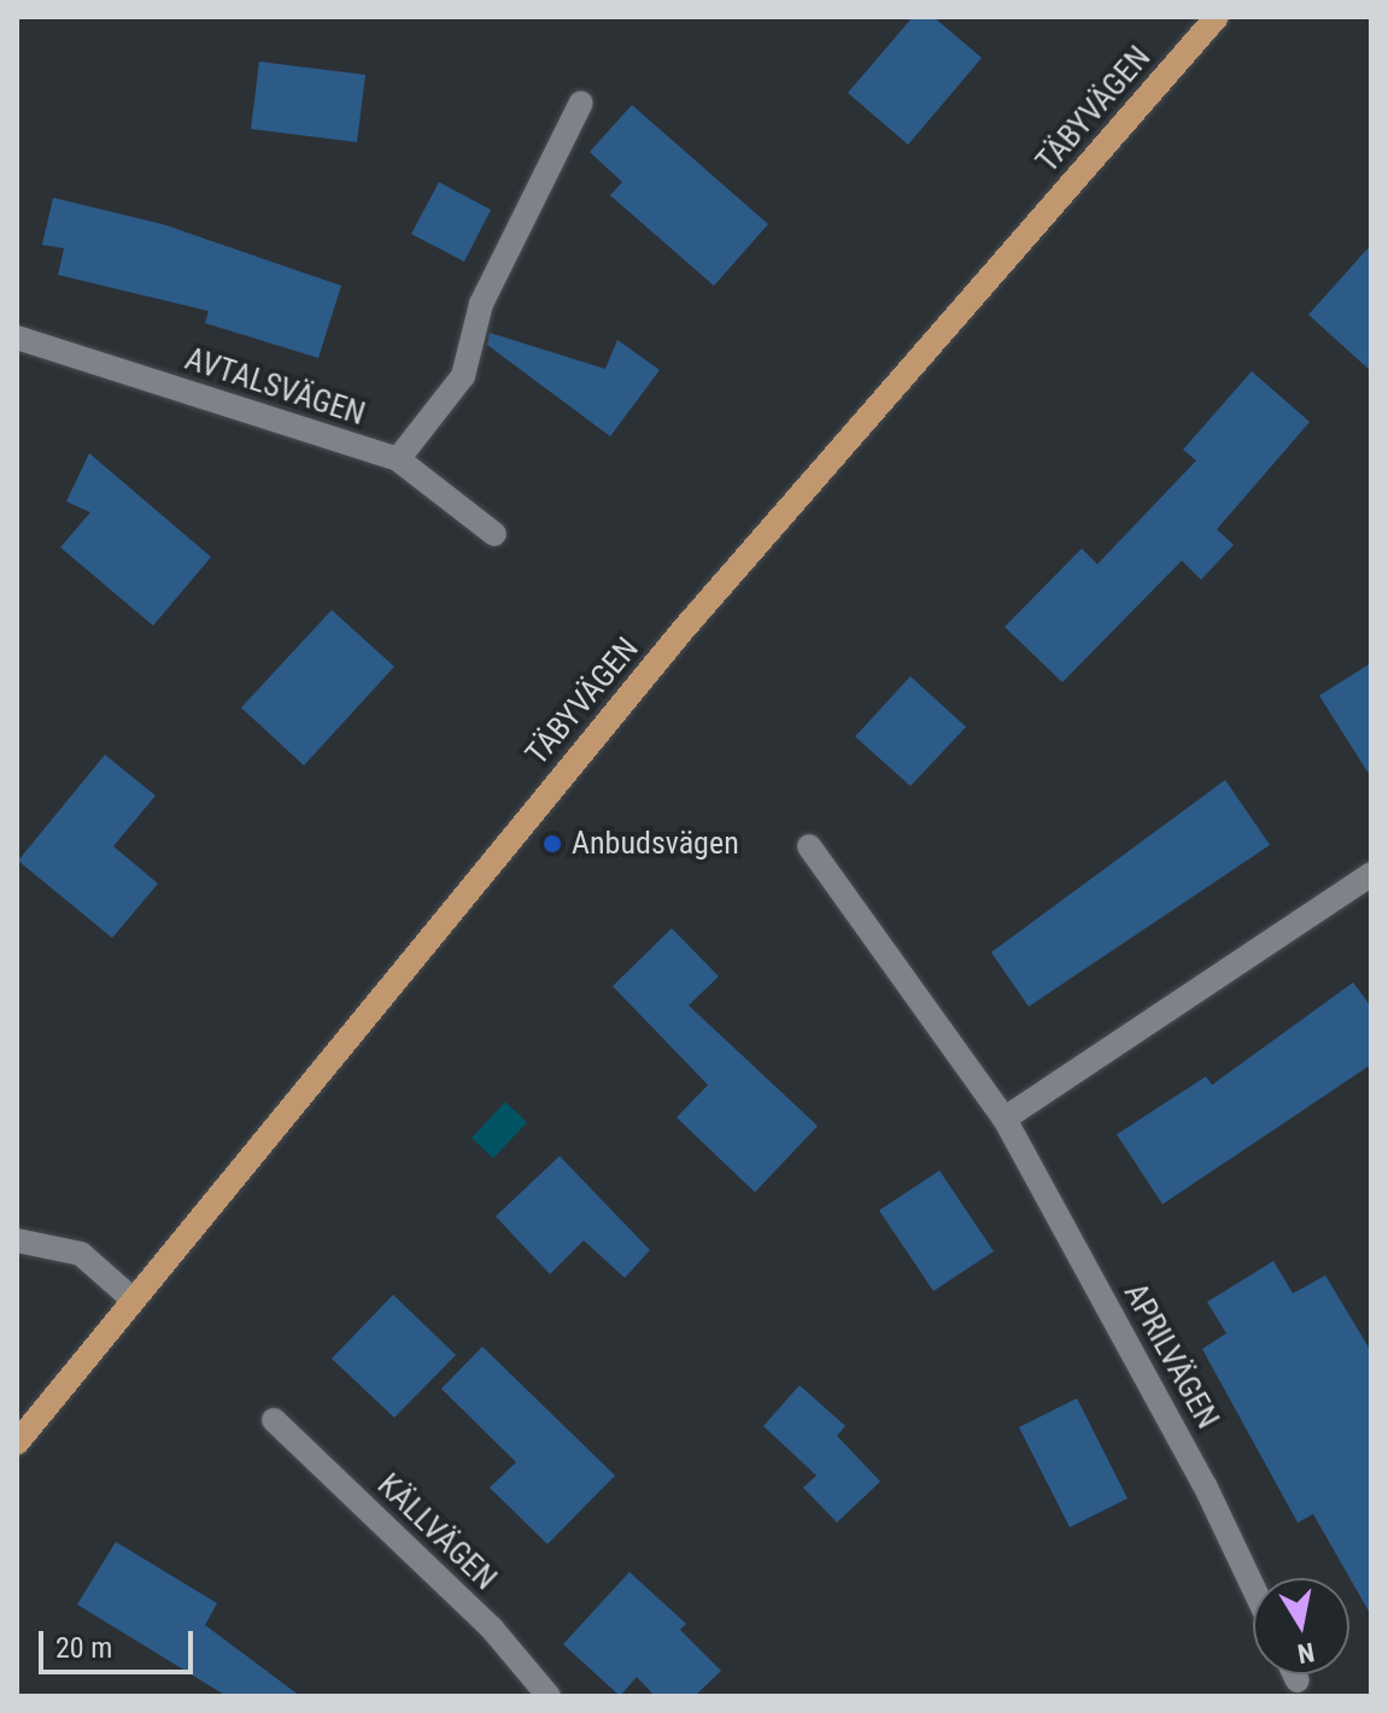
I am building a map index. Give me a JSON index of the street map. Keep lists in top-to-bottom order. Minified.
{"streets":{"main road":["TÄBYVÄGEN"],"street":["AVTALSVÄGEN","APRILVÄGEN","KÄLLVÄGEN"]},"places":["Anbudsvägen"],"scale_bar":"20 m","north":"bottom"}
